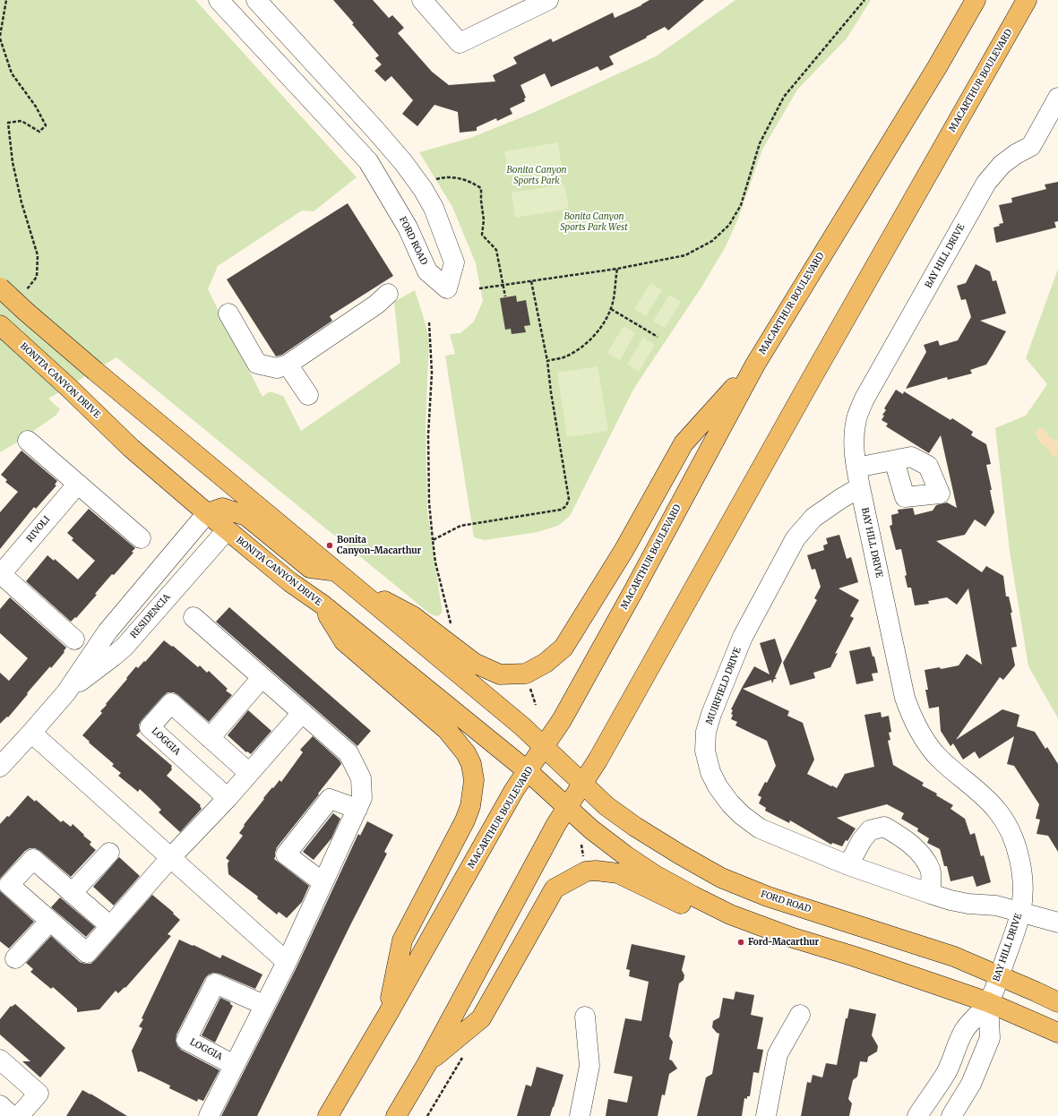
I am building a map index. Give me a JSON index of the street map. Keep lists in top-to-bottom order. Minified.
{"streets":{"main road":["MACARTHUR BOULEVARD","FORD ROAD","BONITA CANYON DRIVE"],"street":["BAY HILL DRIVE","RIVOLI","RESIDENCIA","MUIRFIELD DRIVE","LOGGIA"]},"crossings":[["MACARTHUR BOULEVARD","FORD ROAD"],["MACARTHUR BOULEVARD","BONITA CANYON DRIVE"],["FORD ROAD","BAY HILL DRIVE"],["BAY HILL DRIVE","MUIRFIELD DRIVE"],["BONITA CANYON DRIVE","RESIDENCIA"]],"parks":["Bonita Canyon Sports Park","Bonita Canyon Sports Park West"],"places":["Bonita Canyon-Macarthur","Ford-Macarthur"]}
